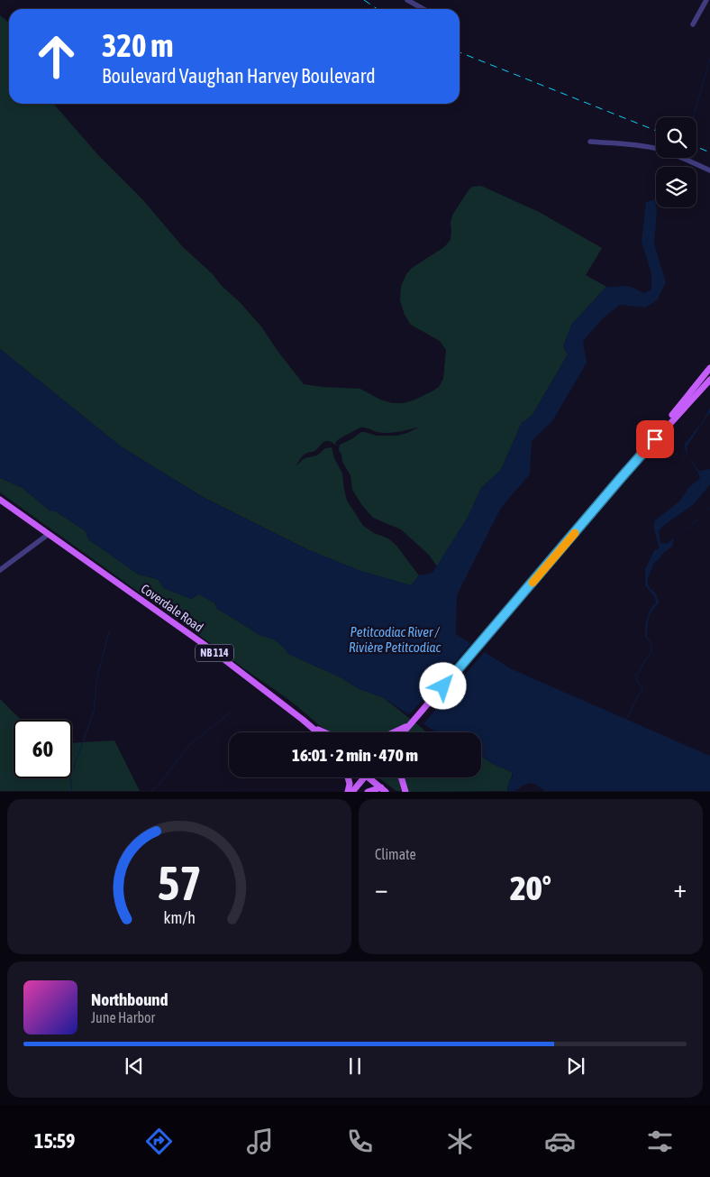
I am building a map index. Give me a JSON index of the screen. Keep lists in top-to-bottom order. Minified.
{"streets":{"main road":["Coverdale Road","NB 114"]},"water":["Petitcodiac River / Rivière Petitcodiac"],"page":{"turn":["320 m","Boulevard Vaughan Harvey Boulevard"],"limit":"60","trip":"16:01 · 2 min · 470 m","tile":"Climate","heat":["−","20°","+"],"song":["Northbound","June Harbor"],"tabs":"15:59","gauge":["57","km/h"]}}
